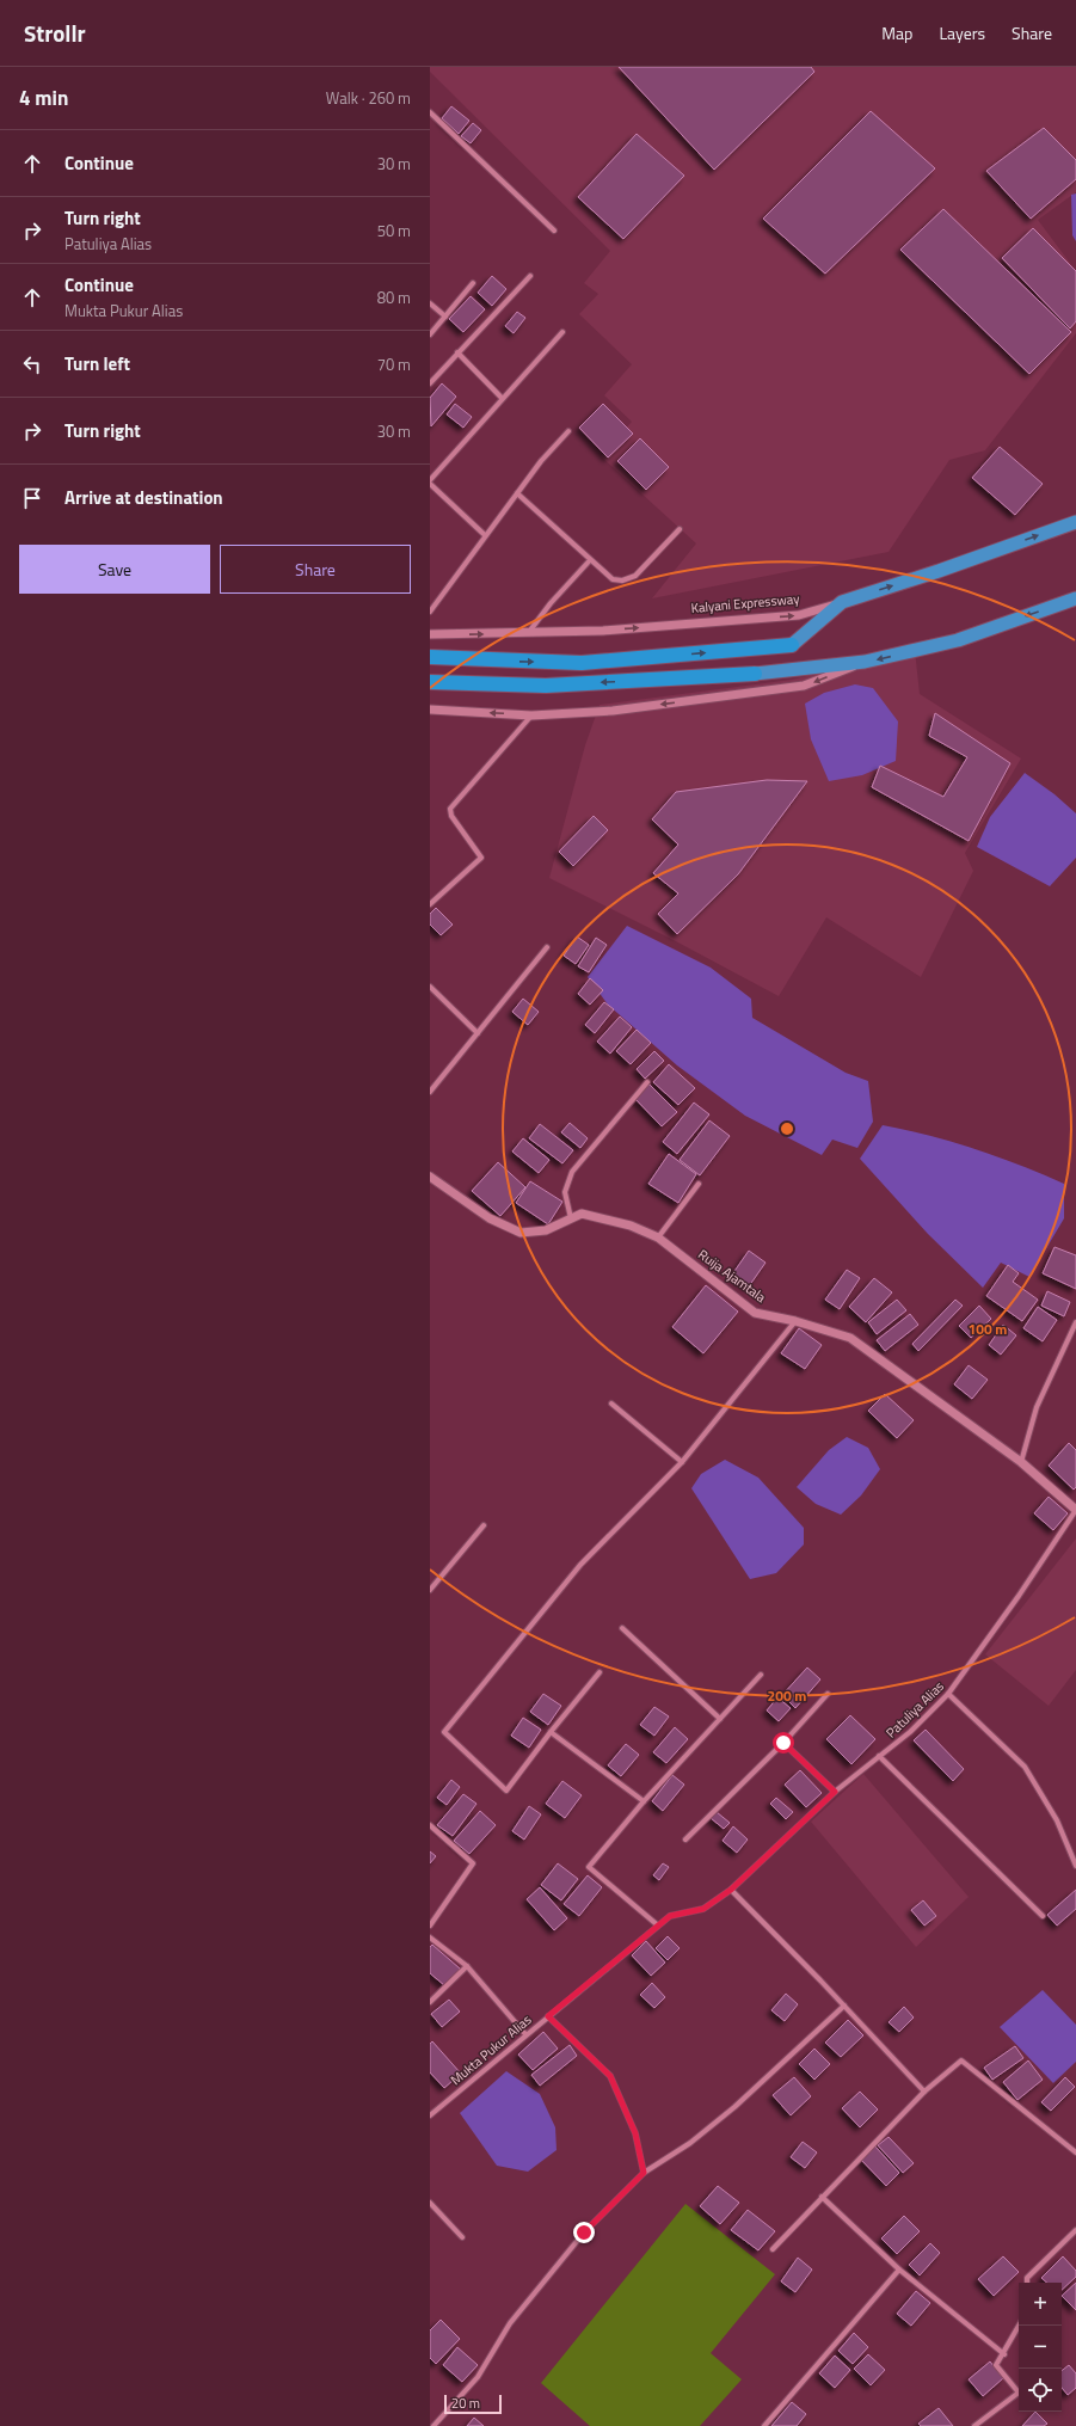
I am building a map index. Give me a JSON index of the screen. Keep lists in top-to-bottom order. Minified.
{"streets":{"highway":["Kalyani Expressway"],"street":["Ruija Ajamtala","Patuliya Alias","Mukta Pukur Alias"]},"crossings":[["Ruija Ajamtala","Patuliya Alias"],["Patuliya Alias","Mukta Pukur Alias"]],"scale_bar":"20 m","page":{"header":"Strollr","nav":["Map","Layers","Share"],"heading":["4 min","Walk · 260 m"],"list":[["Continue","30 m"],["Turn right","Patuliya Alias","50 m"],["Continue","Mukta Pukur Alias","80 m"],["Turn left","70 m"],["Turn right","30 m"],"Arrive at destination"],"buttons":["Save","Share"],"map_buttons":["+","−"],"scale":"20 m"},"rings":["100 m","200 m"]}
